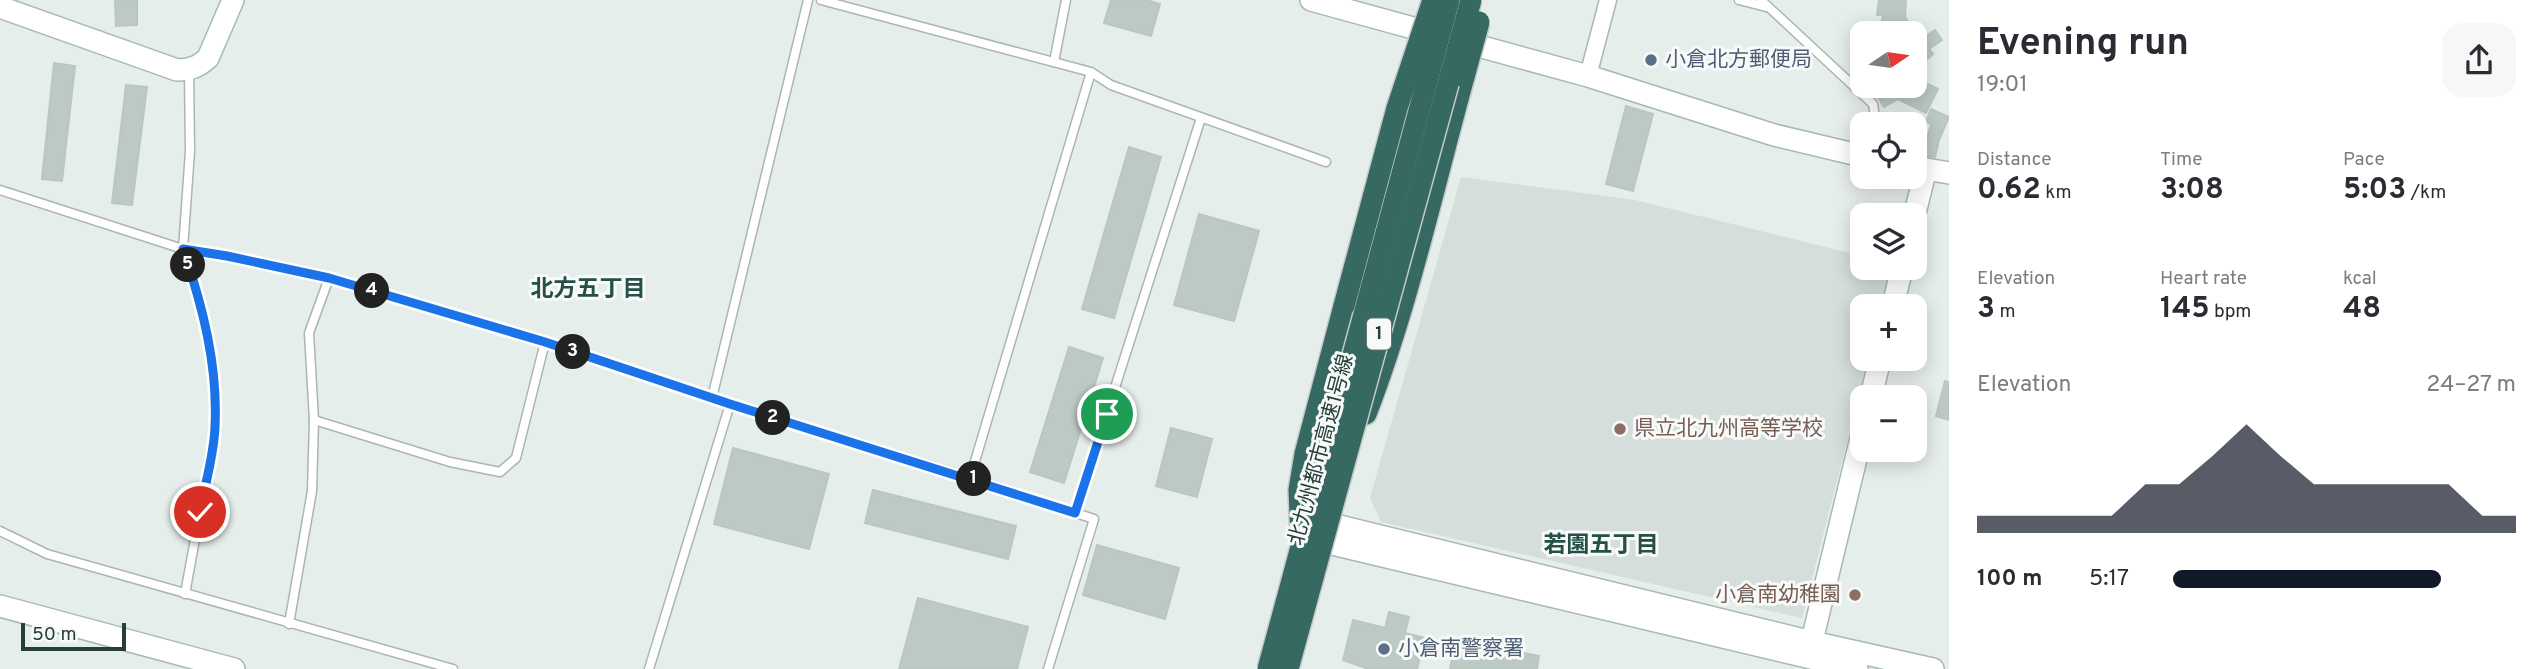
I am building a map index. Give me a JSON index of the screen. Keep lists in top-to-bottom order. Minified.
{"streets":{"highway":["1","北九州都市高速1号線"]},"districts":["北方五丁目","若園五丁目"],"places":["小倉北方郵便局","県立北九州高等学校","小倉南幼稚園","小倉南警察署"],"scale_bar":"50 m","north":"right","page":{"heading":["Evening run","19:01"],"map_buttons":["+","−"],"stats":[["Distance","0.62 km"],["Time","3:08"],["Pace","5:03 /km"],["Elevation","3 m"],["Heart rate","145 bpm"],["kcal","48"]],"pins":["5","4","3","2","1"],"chart":["Elevation","24–27 m"],"list":[{"name":"100 m","note":"5:17"}],"scale":"50 m"}}
